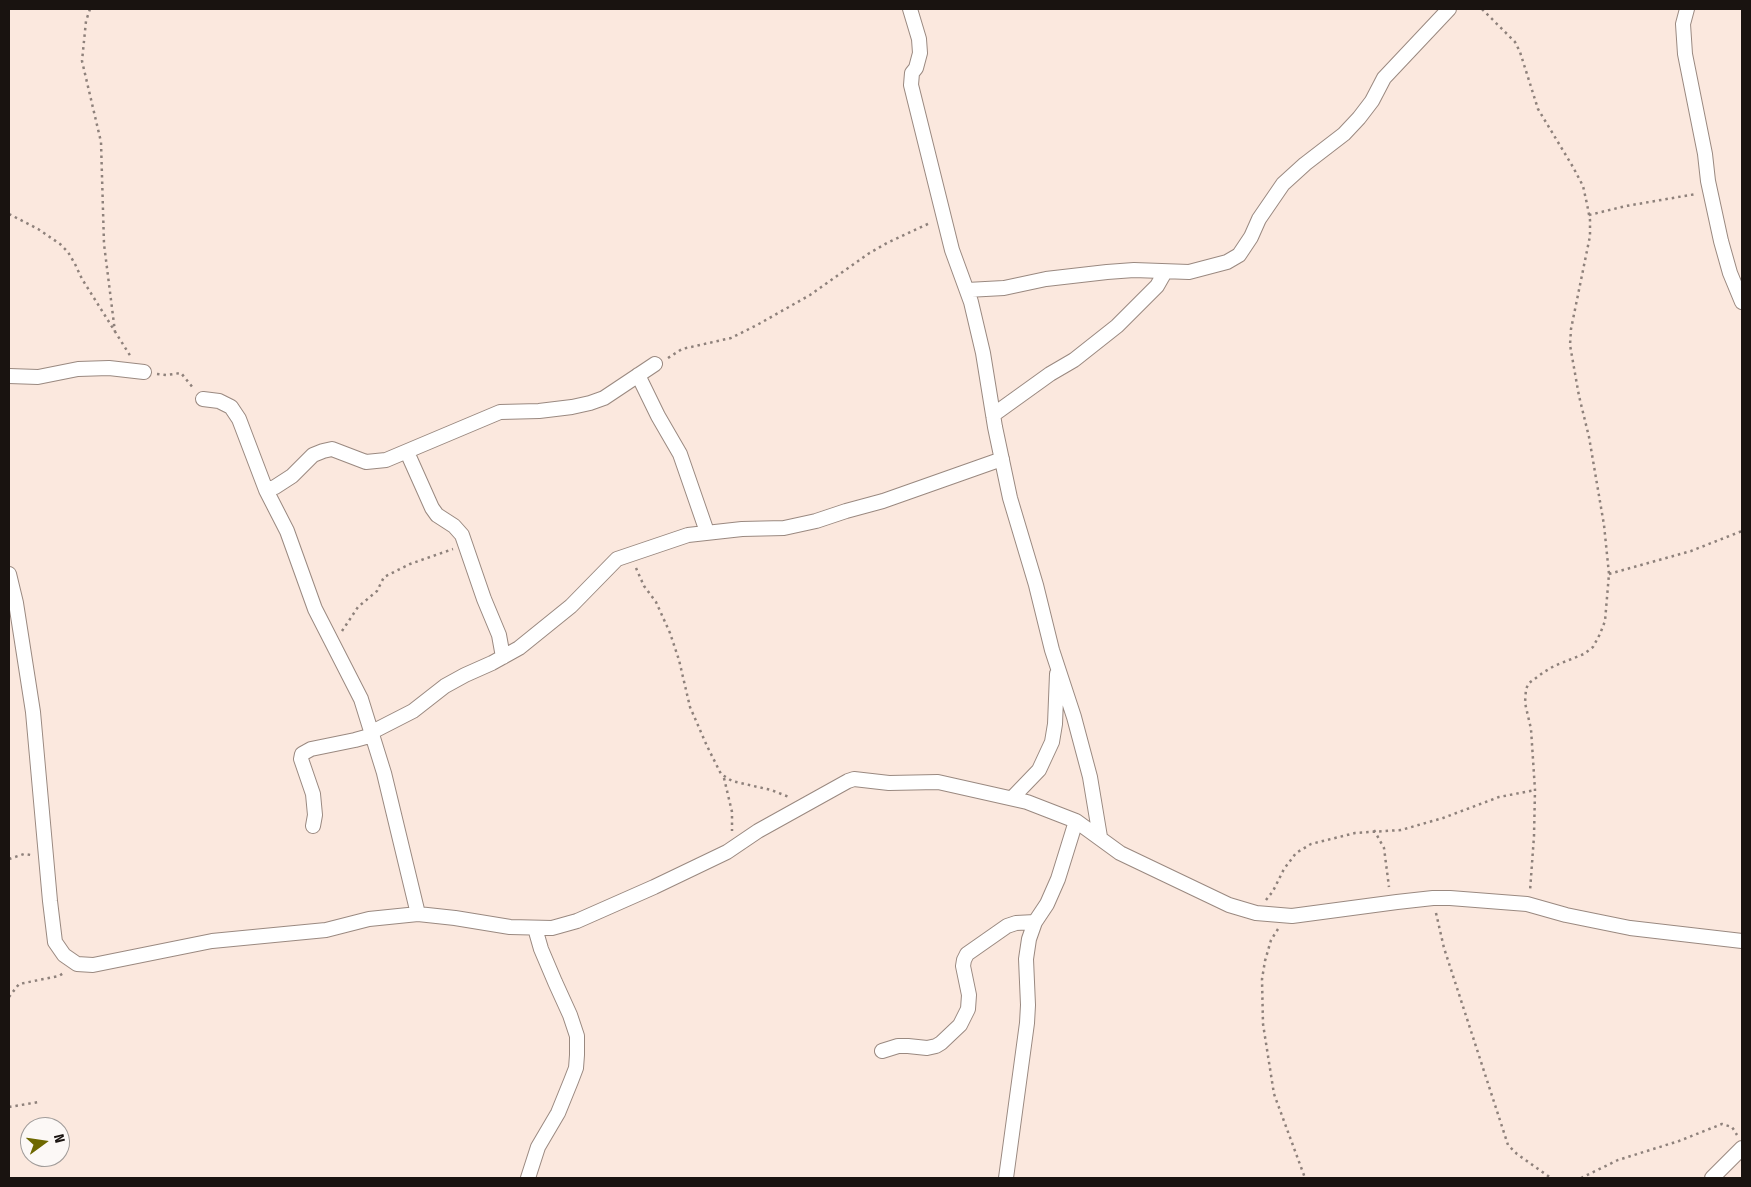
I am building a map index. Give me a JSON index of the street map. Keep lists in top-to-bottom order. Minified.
{"north":"right"}
